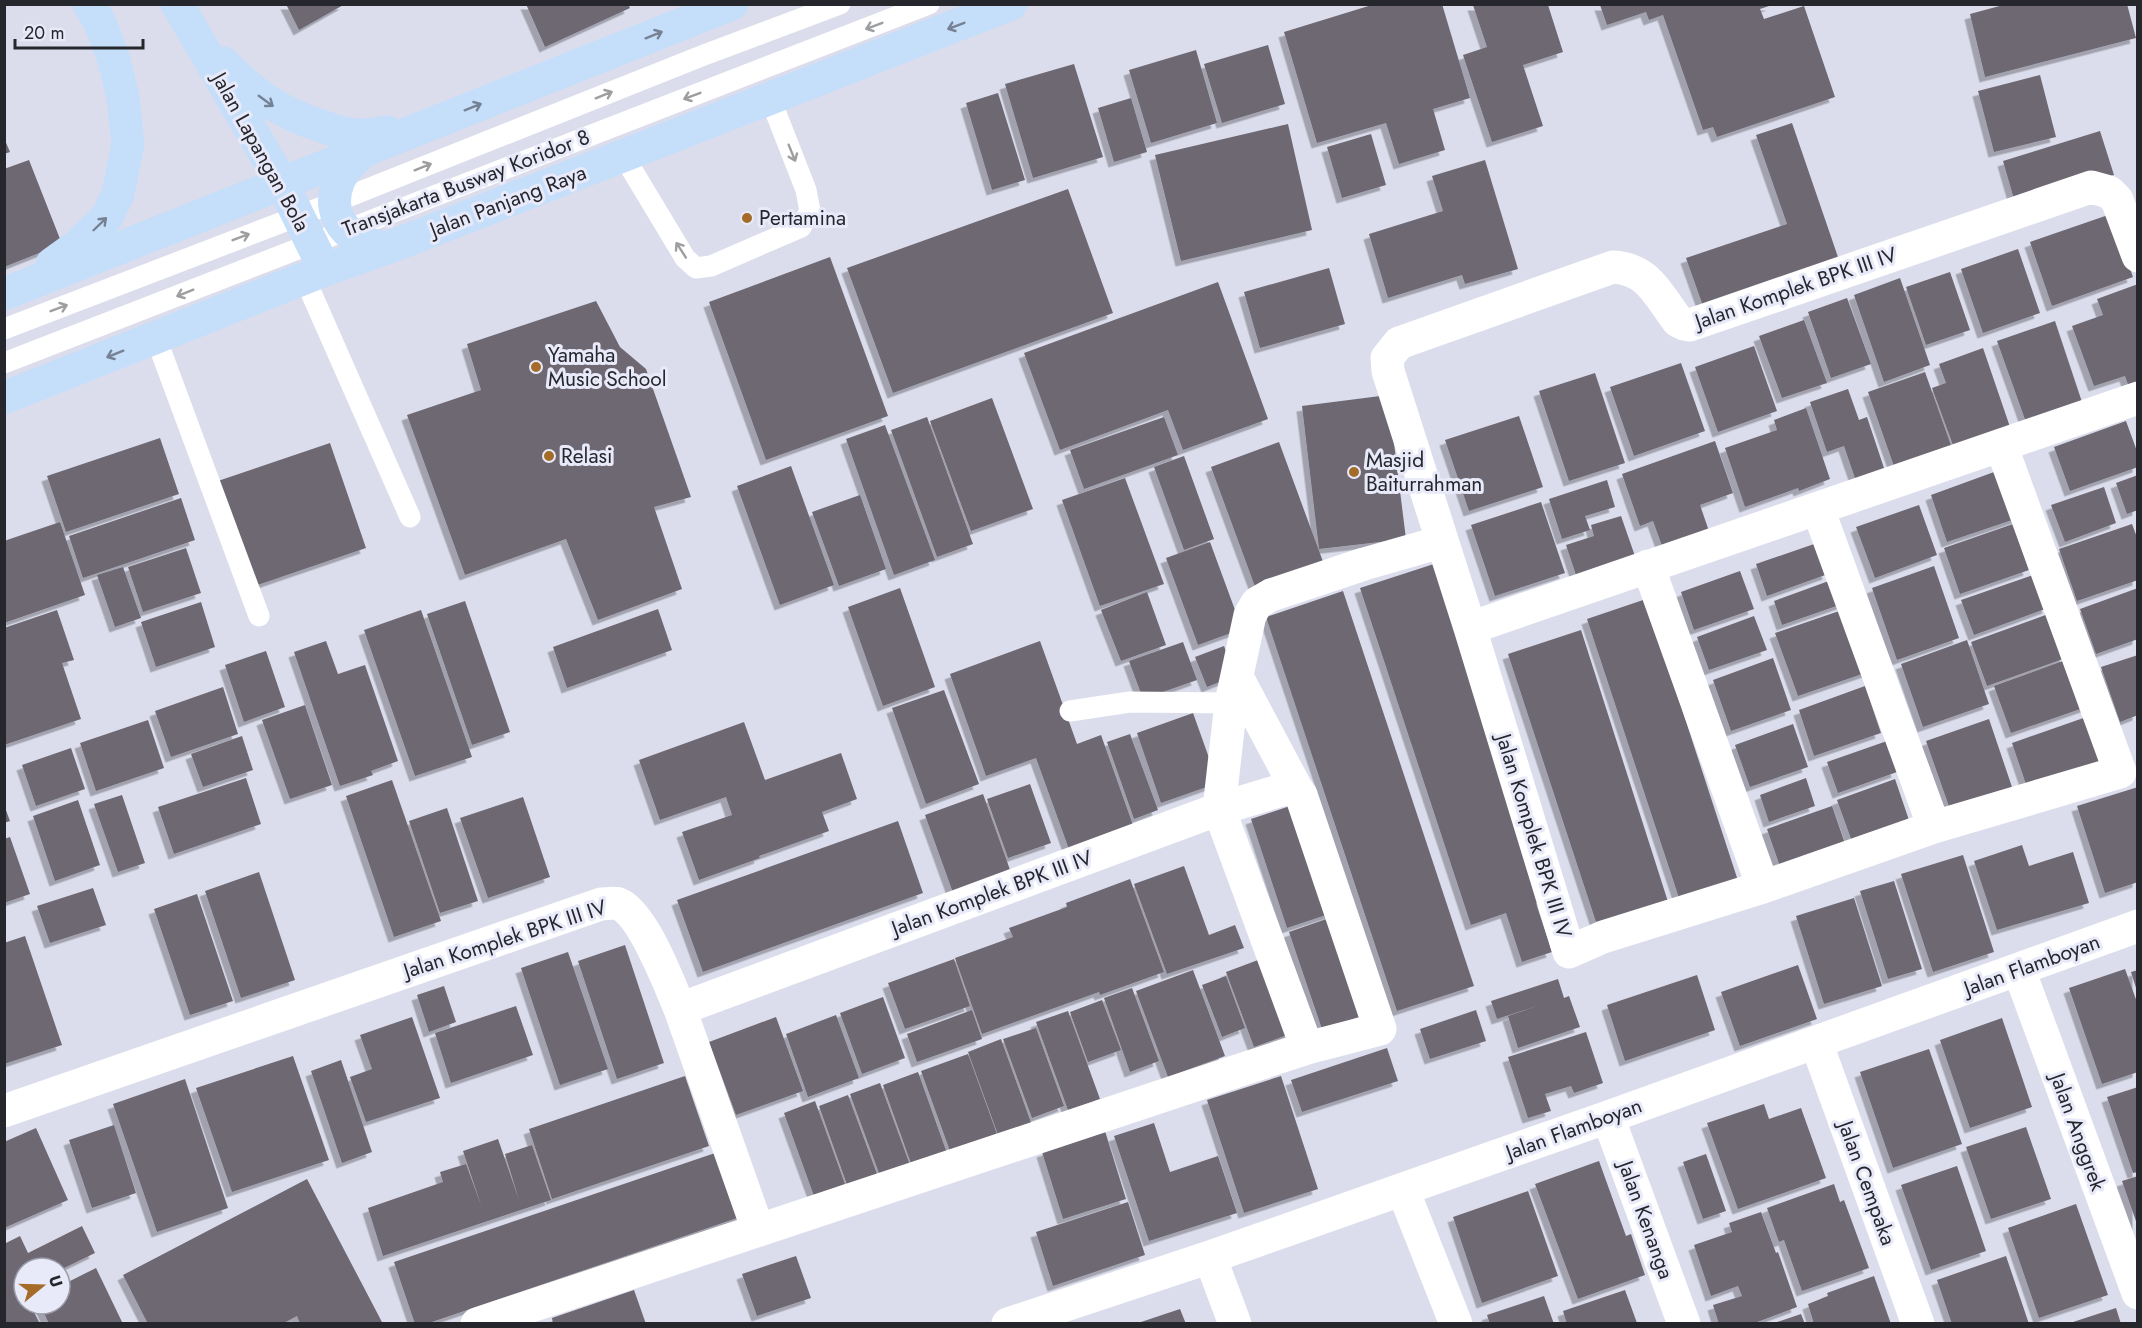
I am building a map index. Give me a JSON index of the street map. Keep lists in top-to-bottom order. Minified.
{"streets":{"main road":["Jalan Lapangan Bola","Jalan Panjang Raya"],"street":["Jalan Komplek BPK III IV","Jalan Flamboyan","Jalan Anggrek","Jalan Cempaka","Jalan Kenanga"],"lane":["Transjakarta Busway Koridor 8"]},"crossings":[["Jalan Lapangan Bola","Transjakarta Busway Koridor 8"],["Jalan Lapangan Bola","Jalan Panjang Raya"],["Transjakarta Busway Koridor 8","Jalan Panjang Raya"],["Jalan Flamboyan","Jalan Anggrek"],["Jalan Flamboyan","Jalan Cempaka"],["Jalan Flamboyan","Jalan Kenanga"]],"one_way":["Jalan Panjang Raya"],"places":["Pertamina","Yamaha Music School","Relasi","Masjid Baiturrahman"],"scale_bar":"20 m","north":"right"}
